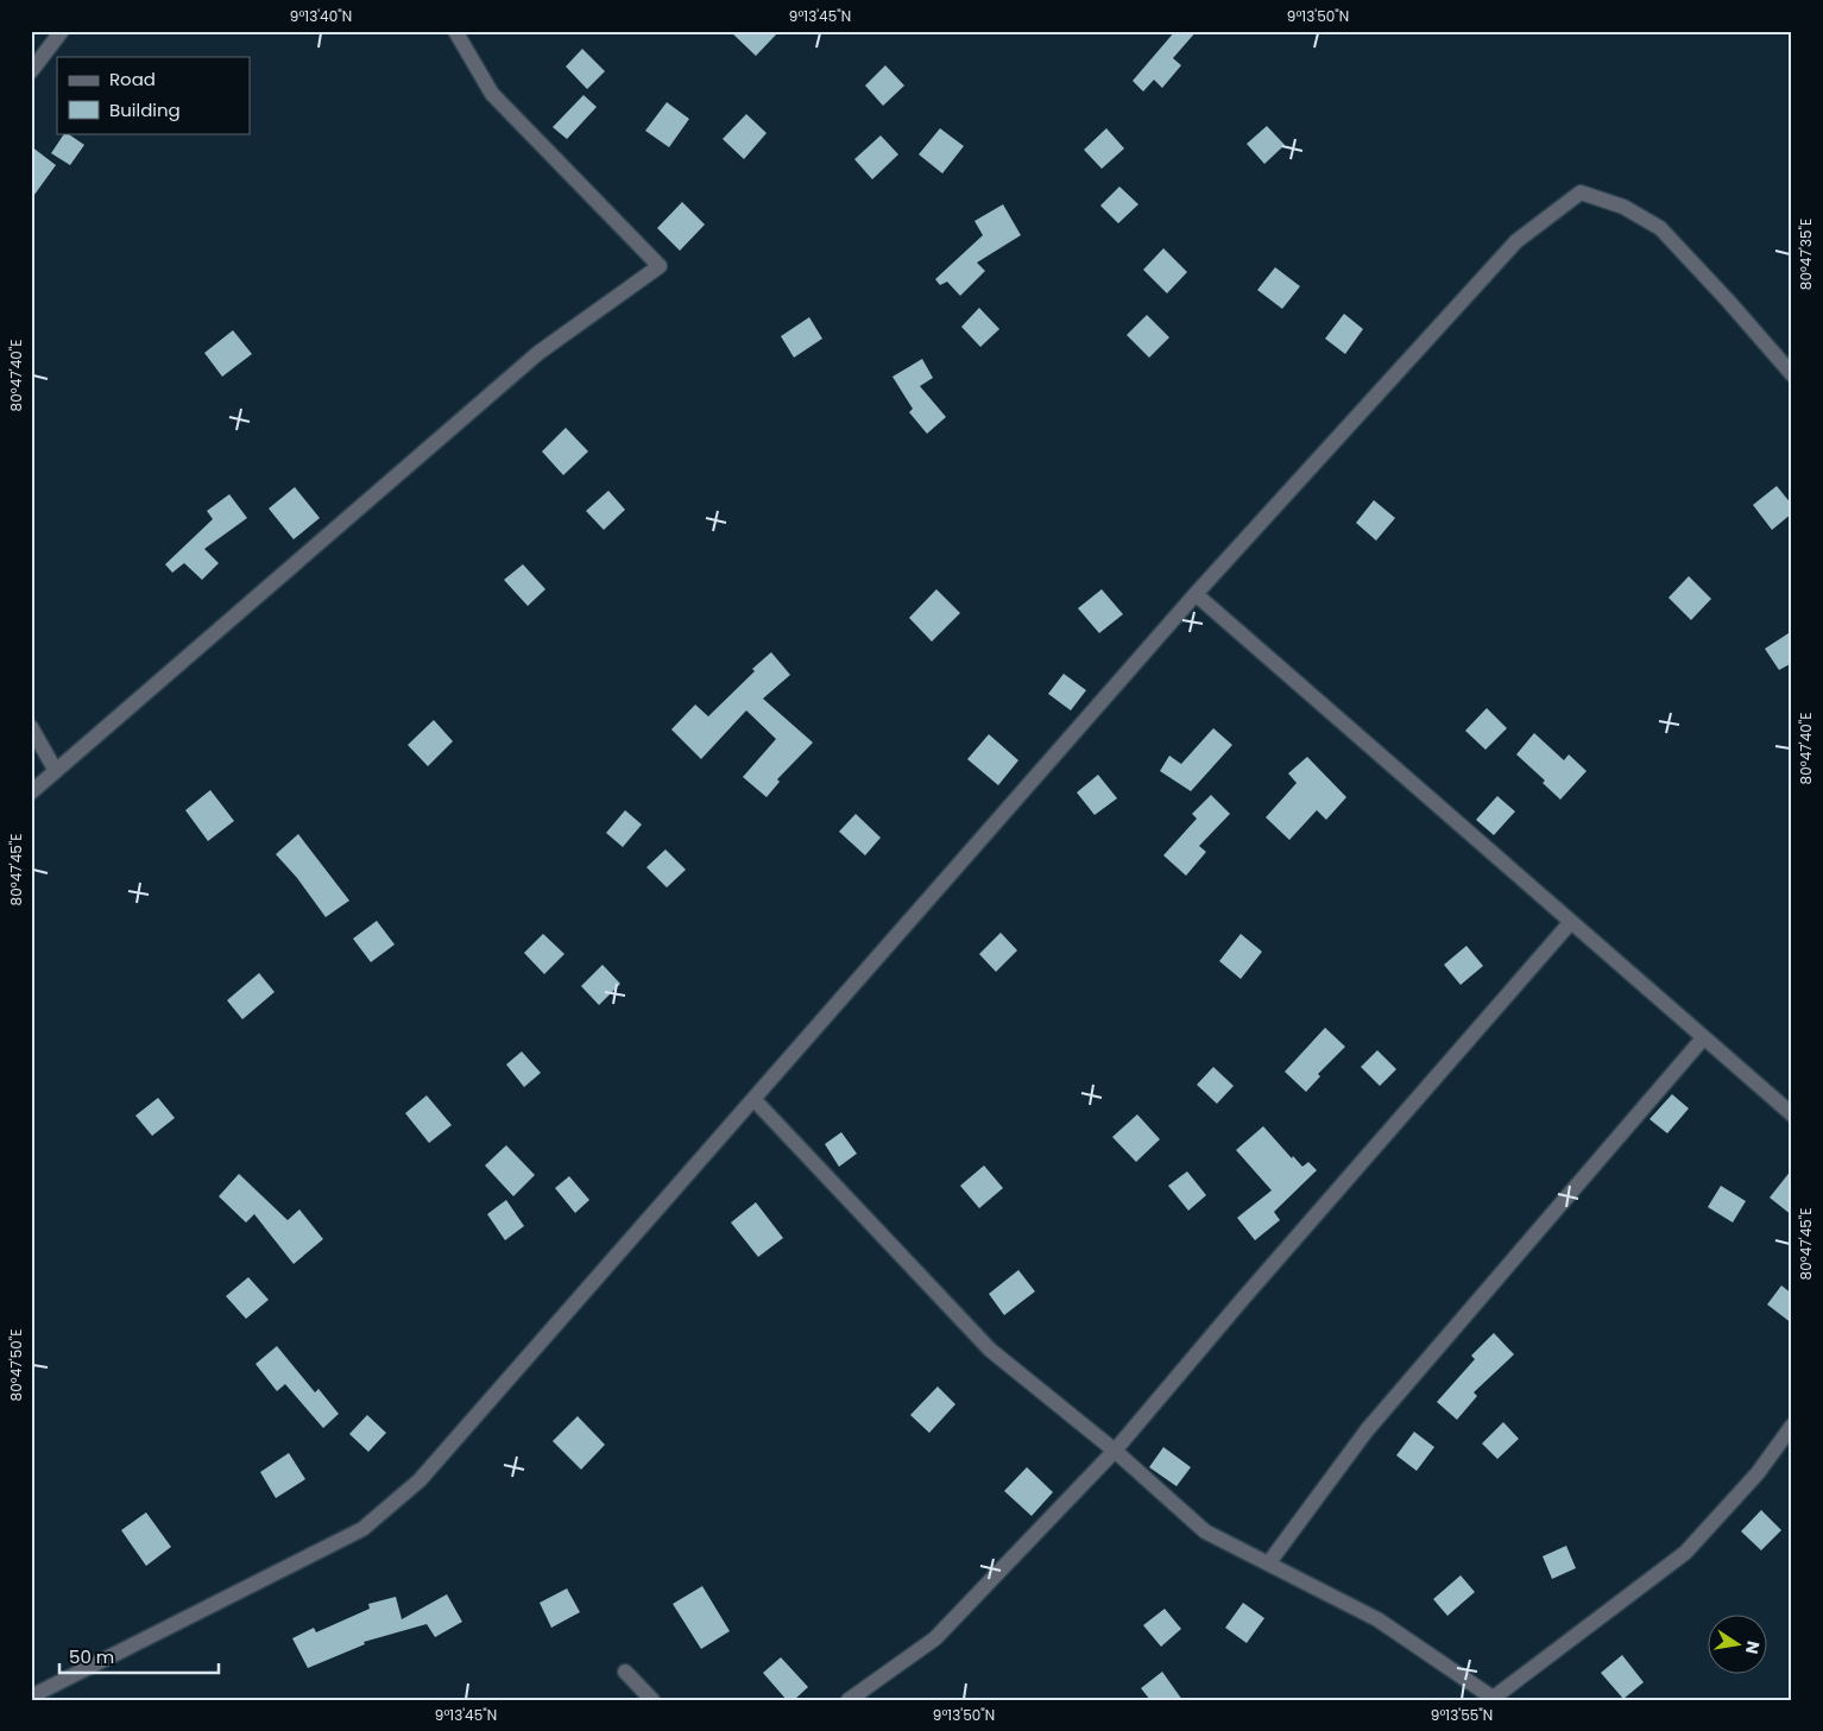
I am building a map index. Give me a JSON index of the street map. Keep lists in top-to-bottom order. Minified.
{"legend":["Road","Building"],"scale_bar":"50 m","north":"right","coordinates":["9°13'40\"N","9°13'45\"N","9°13'50\"N","80°47'35\"E","80°47'40\"E","80°47'45\"E","80°47'50\"E","9°13'55\"N"]}
